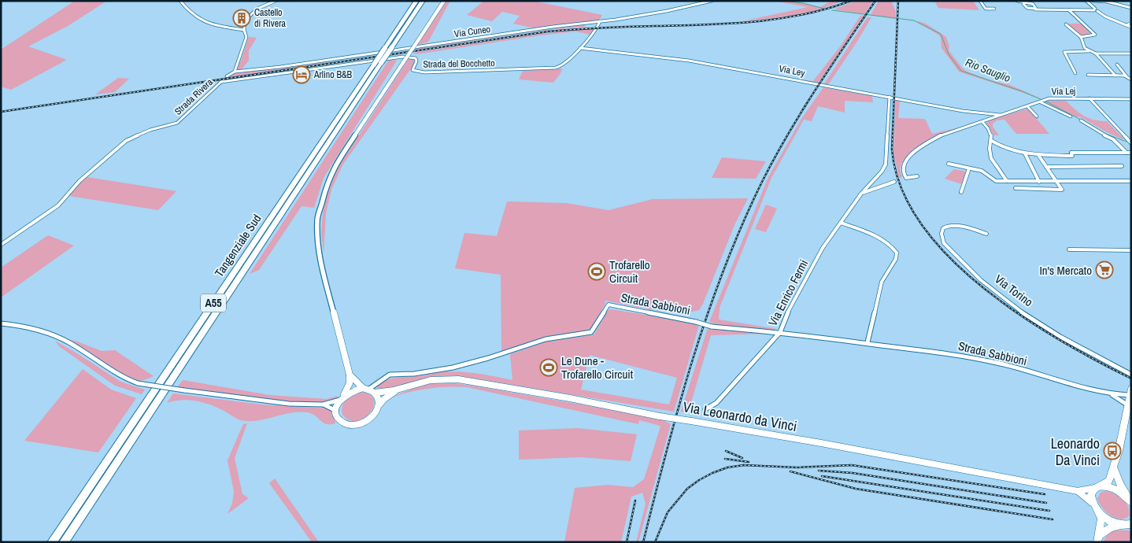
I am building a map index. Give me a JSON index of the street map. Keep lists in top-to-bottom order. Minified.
{"streets":{"highway":["Tangenziale Sud","A55"],"street":["Via Cuneo","Strada del Bocchetto","Via Ley","Via Lej","Strada Rivera","Via Torino","Via Enrico Fermi","Strada Sabbioni","Via Leonardo da Vinci"]},"crossings":[["Via Cuneo","Strada del Bocchetto"],["Via Cuneo","Strada Rivera"],["Strada del Bocchetto","Via Ley"],["Strada del Bocchetto","Strada Rivera"],["Via Ley","Via Lej"],["Via Enrico Fermi","Strada Sabbioni"],["Strada Sabbioni","Via Leonardo da Vinci"]],"water":["Rio Sauglio"],"places":{"building":["Castello di Rivera"],"hotel":["Arlino B&B"],"supermarket":["In's Mercato"],"sports":["Trofarello Circuit","Le Dune - Trofarello Circuit"],"bus stop":["Leonardo Da Vinci"]}}
